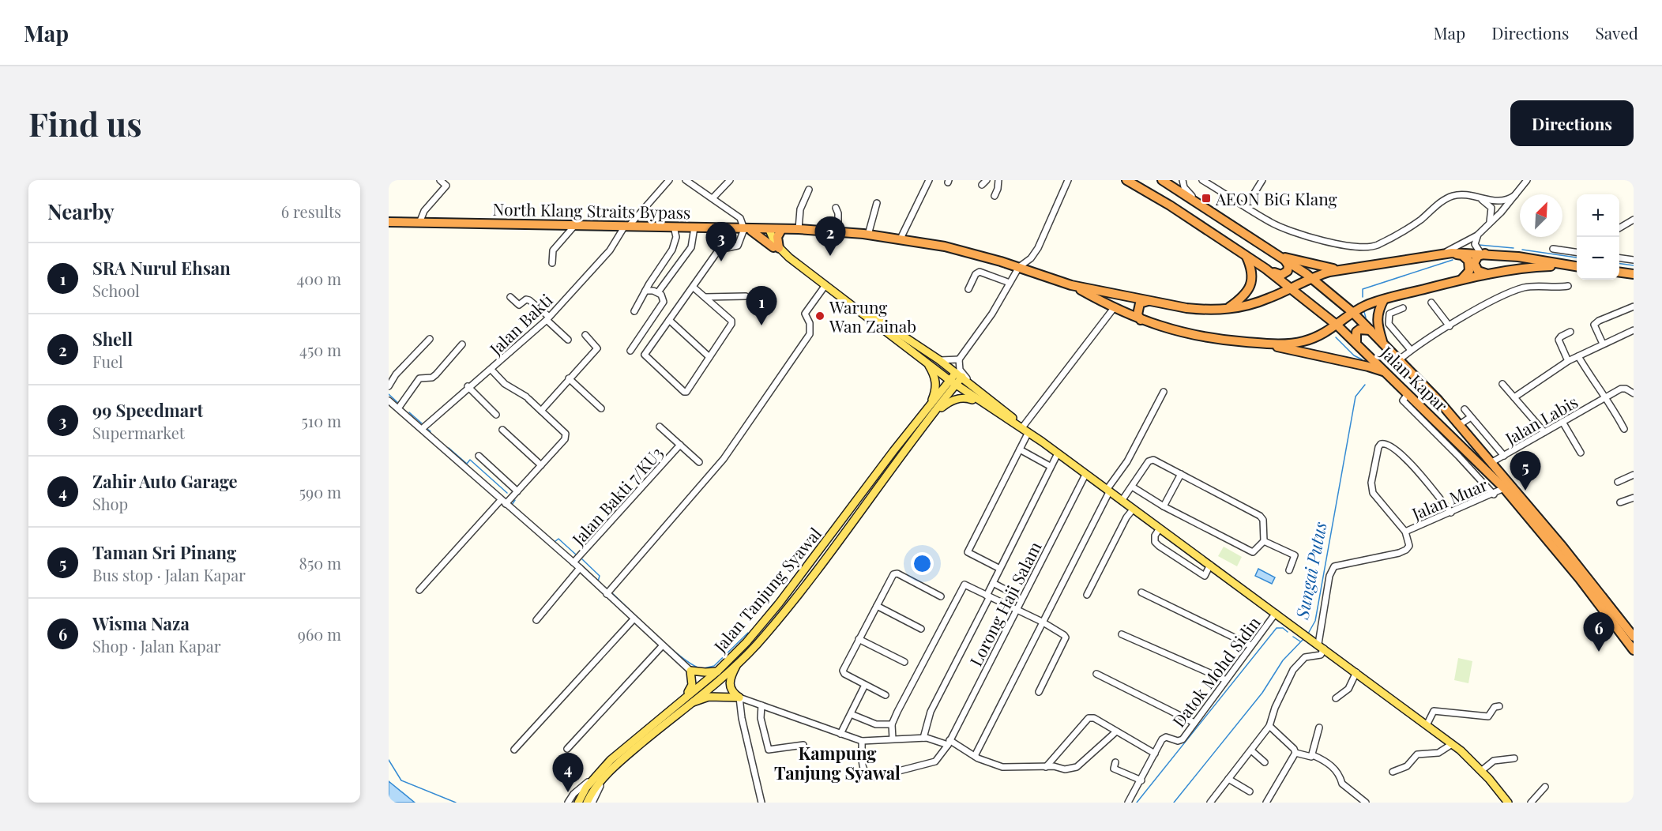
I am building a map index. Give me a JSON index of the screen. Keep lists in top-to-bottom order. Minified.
{"streets":{"highway":["North Klang Straits Bypass","Jalan Kapar"],"main road":["Jalan Tanjung Syawal"],"street":["Jalan Bakti","Jalan Labis","Jalan Bakti 7/KU3","Jalan Muar","Lorong Haji Salam","Datok Mohd Sidin"]},"crossings":[["North Klang Straits Bypass","Jalan Bakti"],["North Klang Straits Bypass","Jalan Kapar"],["Jalan Kapar","Jalan Labis"],["Jalan Kapar","Jalan Muar"]],"districts":["Kampung Tanjung Syawal"],"water":["Sungai Putus"],"places":{"transit":["AEON BiG Klang"],"other":["Warung Wan Zainab"]},"north":"top right","page":{"header":"Map","nav":["Map","Directions","Saved"],"buttons":"Directions","title":"Find us","heading":["Nearby","6 results"],"map_buttons":["+","−"],"pins":["2","3","1","5","6","4"],"list":[{"mark":"1","name":"SRA Nurul Ehsan","note":"School","value":"400 m"},{"mark":"2","name":"Shell","note":"Fuel","value":"450 m"},{"mark":"3","name":"99 Speedmart","note":"Supermarket","value":"510 m"},{"mark":"4","name":"Zahir Auto Garage","note":"Shop","value":"590 m"},{"mark":"5","name":"Taman Sri Pinang","note":"Bus stop · Jalan Kapar","value":"850 m"},{"mark":"6","name":"Wisma Naza","note":"Shop · Jalan Kapar","value":"960 m"}]}}
